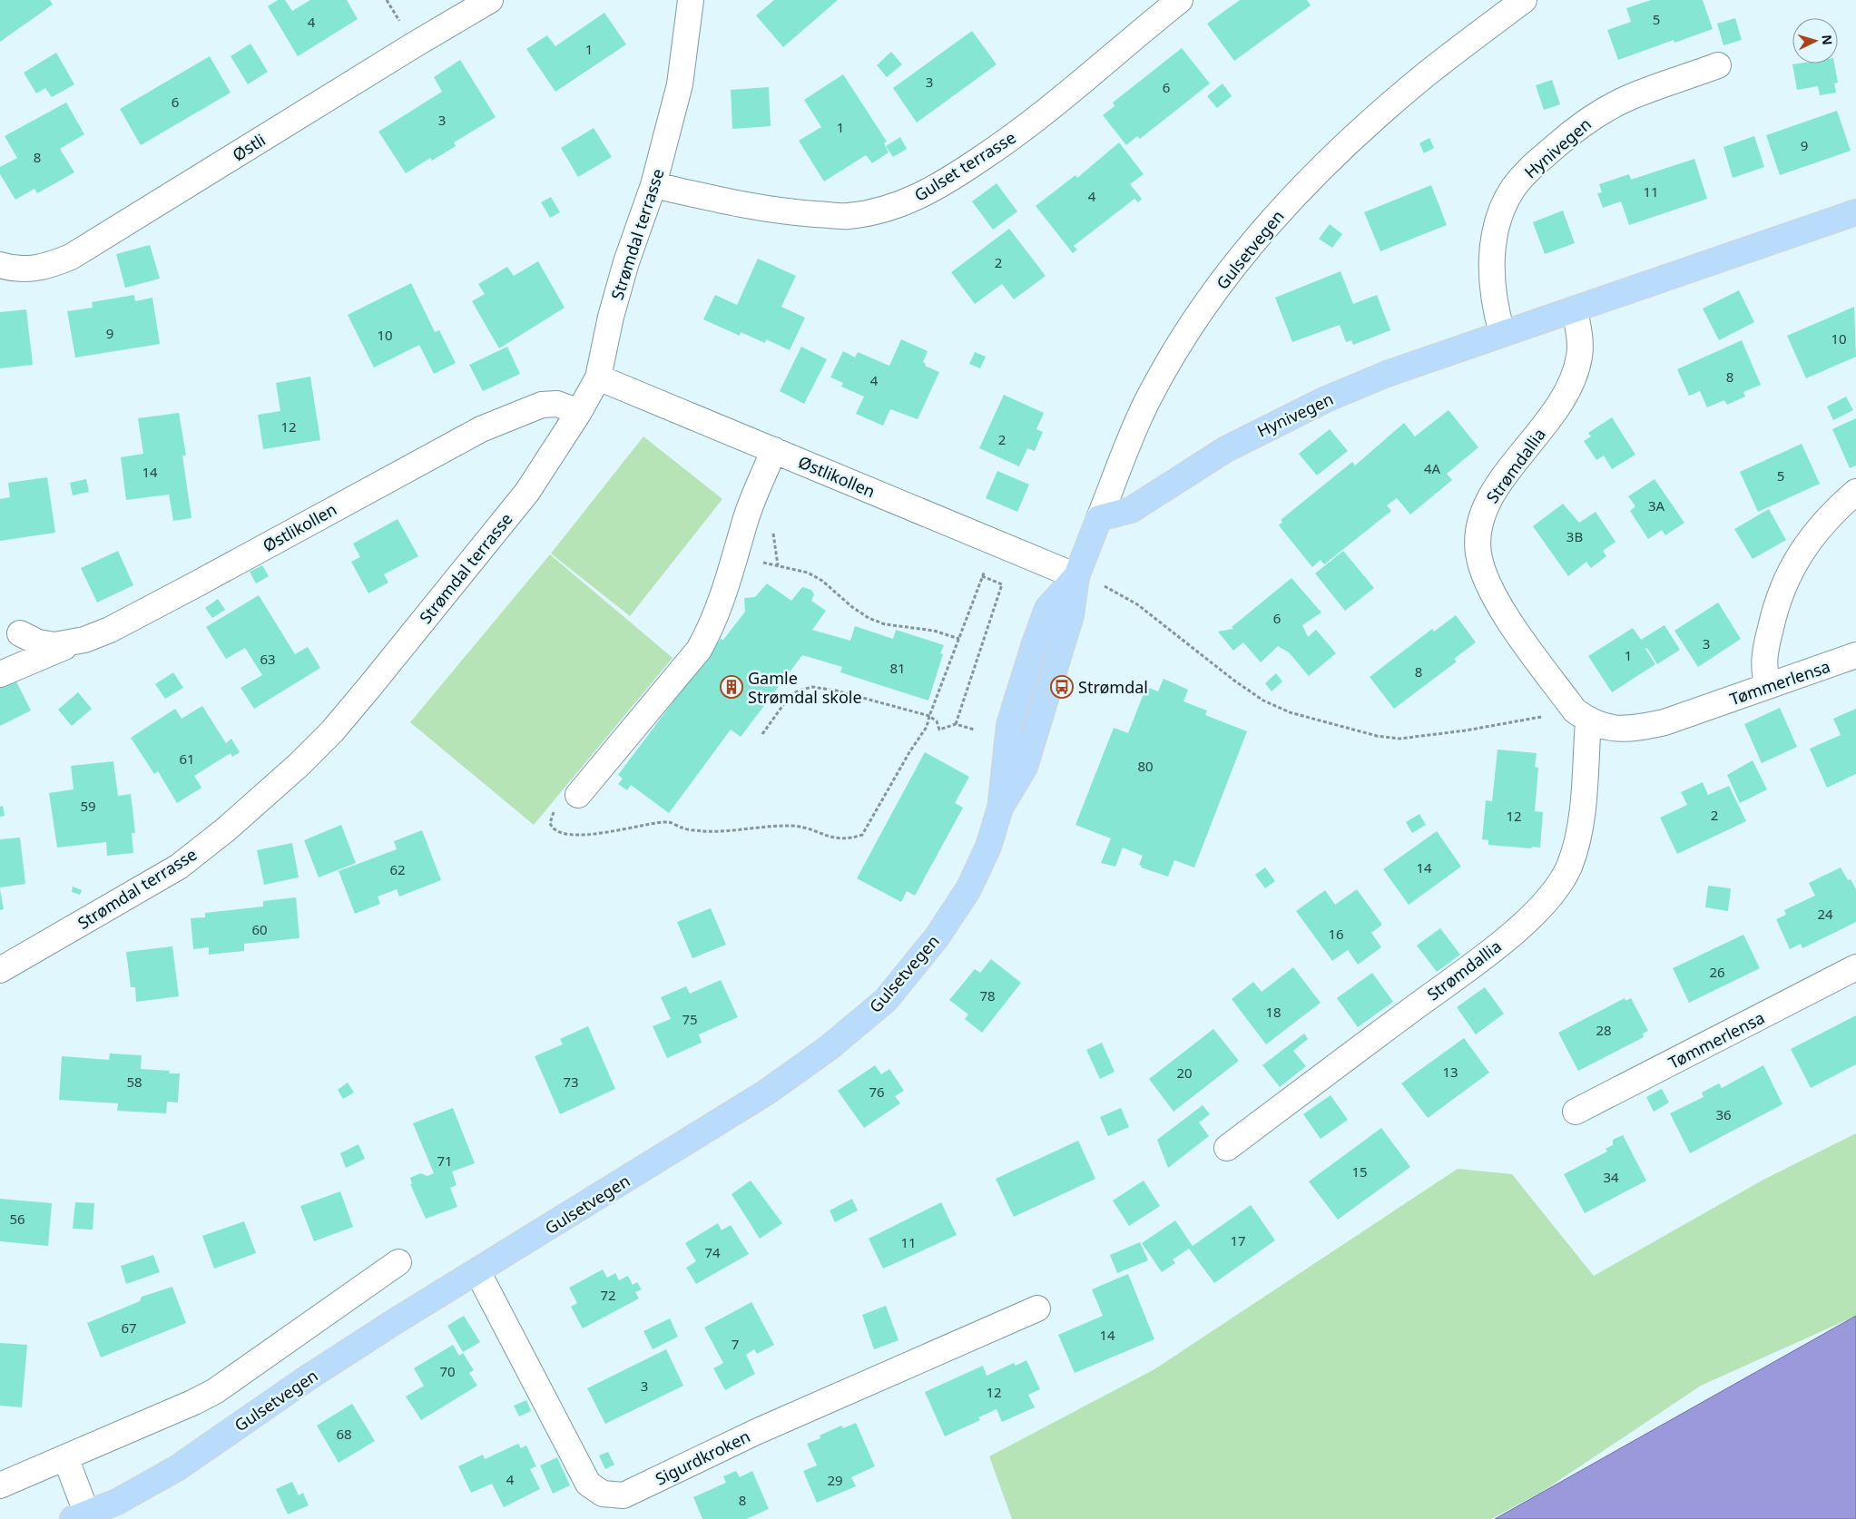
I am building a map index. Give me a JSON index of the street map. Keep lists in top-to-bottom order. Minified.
{"streets":{"main road":["Hynivegen","Gulsetvegen"],"street":["Østli","Gulset terrasse","Strømdal terrasse","Strømdallia","Østlikollen","Tømmerlensa","Sigurdkroken"]},"crossings":[["Hynivegen","Gulsetvegen"],["Hynivegen","Strømdallia"],["Gulset terrasse","Strømdal terrasse"],["Strømdal terrasse","Østlikollen"],["Gulsetvegen","Østlikollen"],["Gulsetvegen","Sigurdkroken"],["Strømdallia","Tømmerlensa"]],"places":{"building":["Gamle Strømdal skole"],"bus stop":["Strømdal"]},"house_numbers":["5","4","1","3","6","6","3","1","9","8","11","4","2","9","10","10","8","4","12","2","4A","14","5","3A","3B","6","3","1","63","81","8","61","80","59","2","12","14","62","24","60","16","26","78","18","75","28","13","20","58","73","76","36","71","15","34","56","17","11","74","72","67","14","7","70","3","12","68","4","29","8"],"north":"right"}
